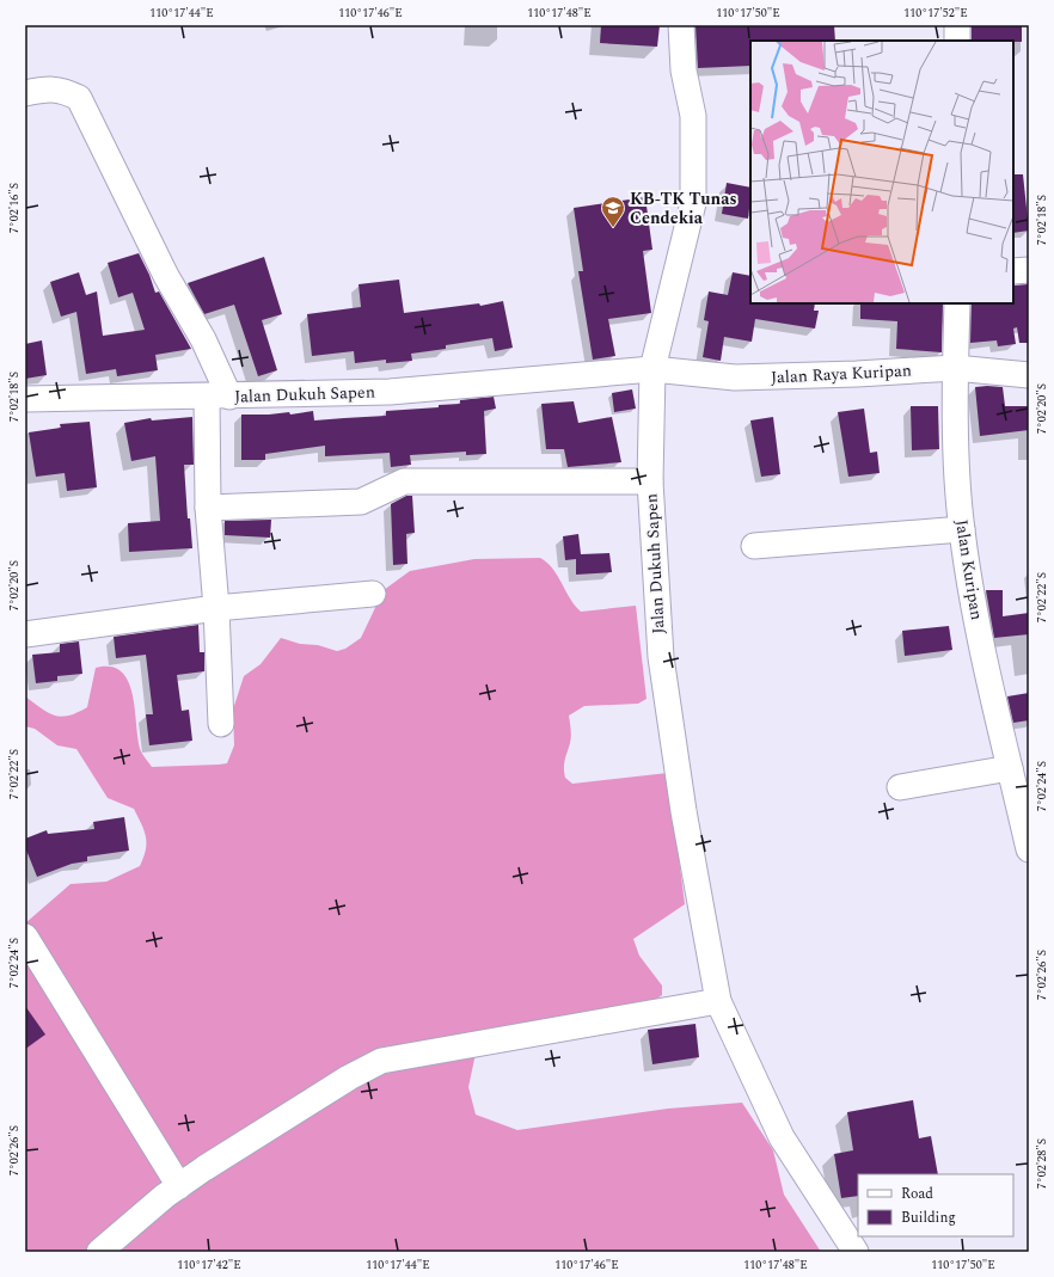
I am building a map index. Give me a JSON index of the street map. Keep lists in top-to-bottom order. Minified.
{"streets":{"street":["Jalan Raya Kuripan","Jalan Dukuh Sapen","Jalan Kuripan"]},"crossings":[["Jalan Raya Kuripan","Jalan Dukuh Sapen"],["Jalan Raya Kuripan","Jalan Kuripan"]],"places":{"school or university":["KB-TK Tunas Cendekia"]},"legend":["Road","Building"],"coordinates":["110°17'44\"E","110°17'46\"E","110°17'48\"E","110°17'50\"E","110°17'52\"E","7°02'16\"S","7°02'18\"S","7°02'20\"S","7°02'22\"S","7°02'24\"S","7°02'26\"S","7°02'28\"S","110°17'42\"E"]}
